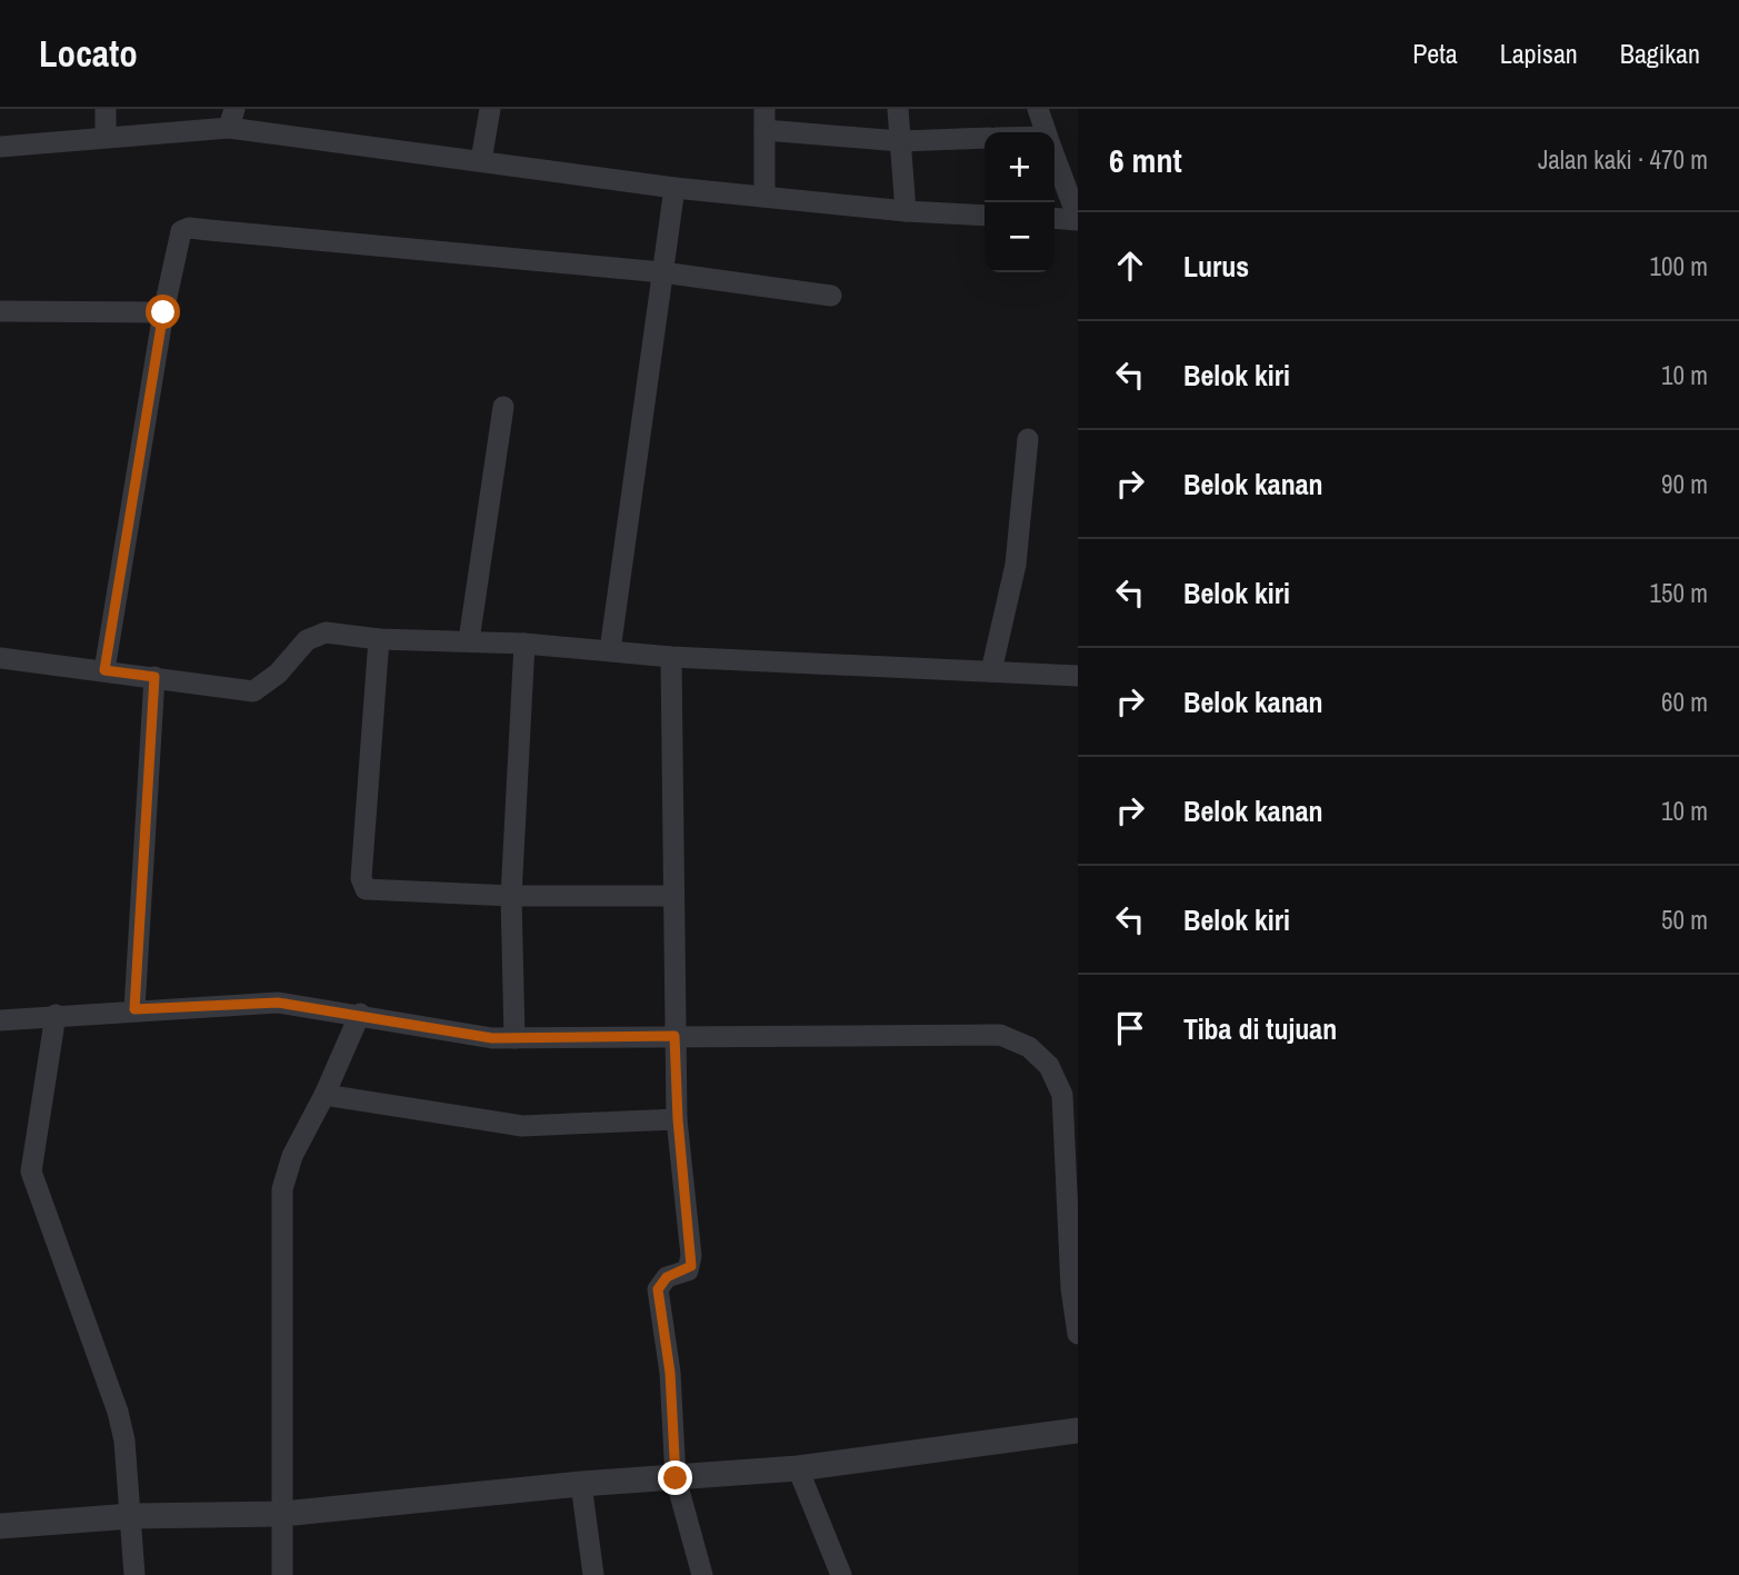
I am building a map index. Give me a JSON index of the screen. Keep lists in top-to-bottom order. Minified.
{"page":{"header":"Locato","nav":["Peta","Lapisan","Bagikan"],"heading":["6 mnt","Jalan kaki · 470 m"],"map_buttons":["+","−"],"list":[["Lurus","100 m"],["Belok kiri","10 m"],["Belok kanan","90 m"],["Belok kiri","150 m"],["Belok kanan","60 m"],["Belok kanan","10 m"],["Belok kiri","50 m"],"Tiba di tujuan"]}}
